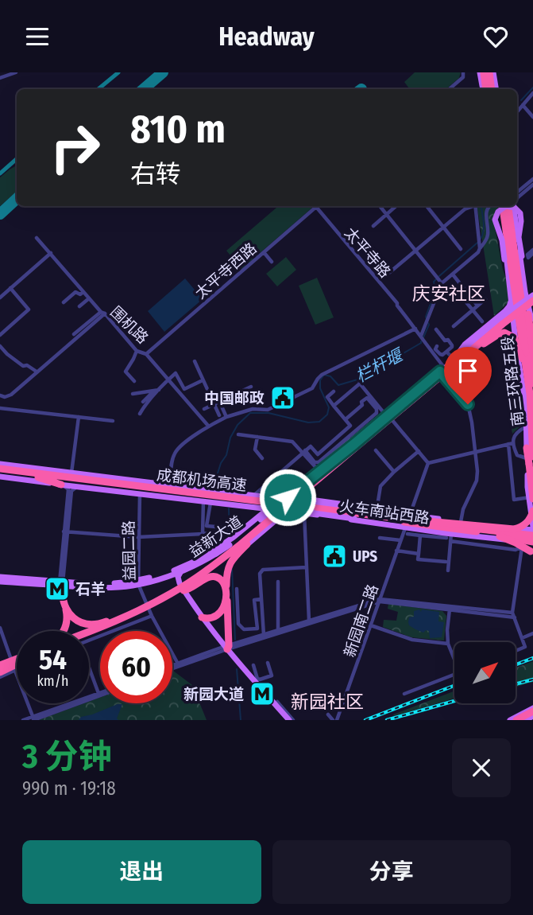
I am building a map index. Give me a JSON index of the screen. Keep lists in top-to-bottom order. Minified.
{"streets":{"highway":["南三环路五段","成都机场高速"],"main road":["火车南站西路","益新大道"],"street":["太平寺路","太平寺西路","围机路","益园二路","新园南二路"]},"crossings":[["太平寺路","益新大道"],["太平寺西路","围机路"],["成都机场高速","火车南站西路"],["火车南站西路","益园二路"],["火车南站西路","新园南二路"],["益新大道","益园二路"]],"districts":["庆安社区","新园社区"],"water":["栏杆堰"],"places":{"public building":["中国邮政","UPS"],"metro station":["石羊","新园大道"]},"north":"top right","page":{"header":"Headway","turn":["810 m","右转"],"speed":"54 km/h","limit":"60","heading":["3 分钟","990 m · 19:18"],"buttons":["退出","分享"]}}
